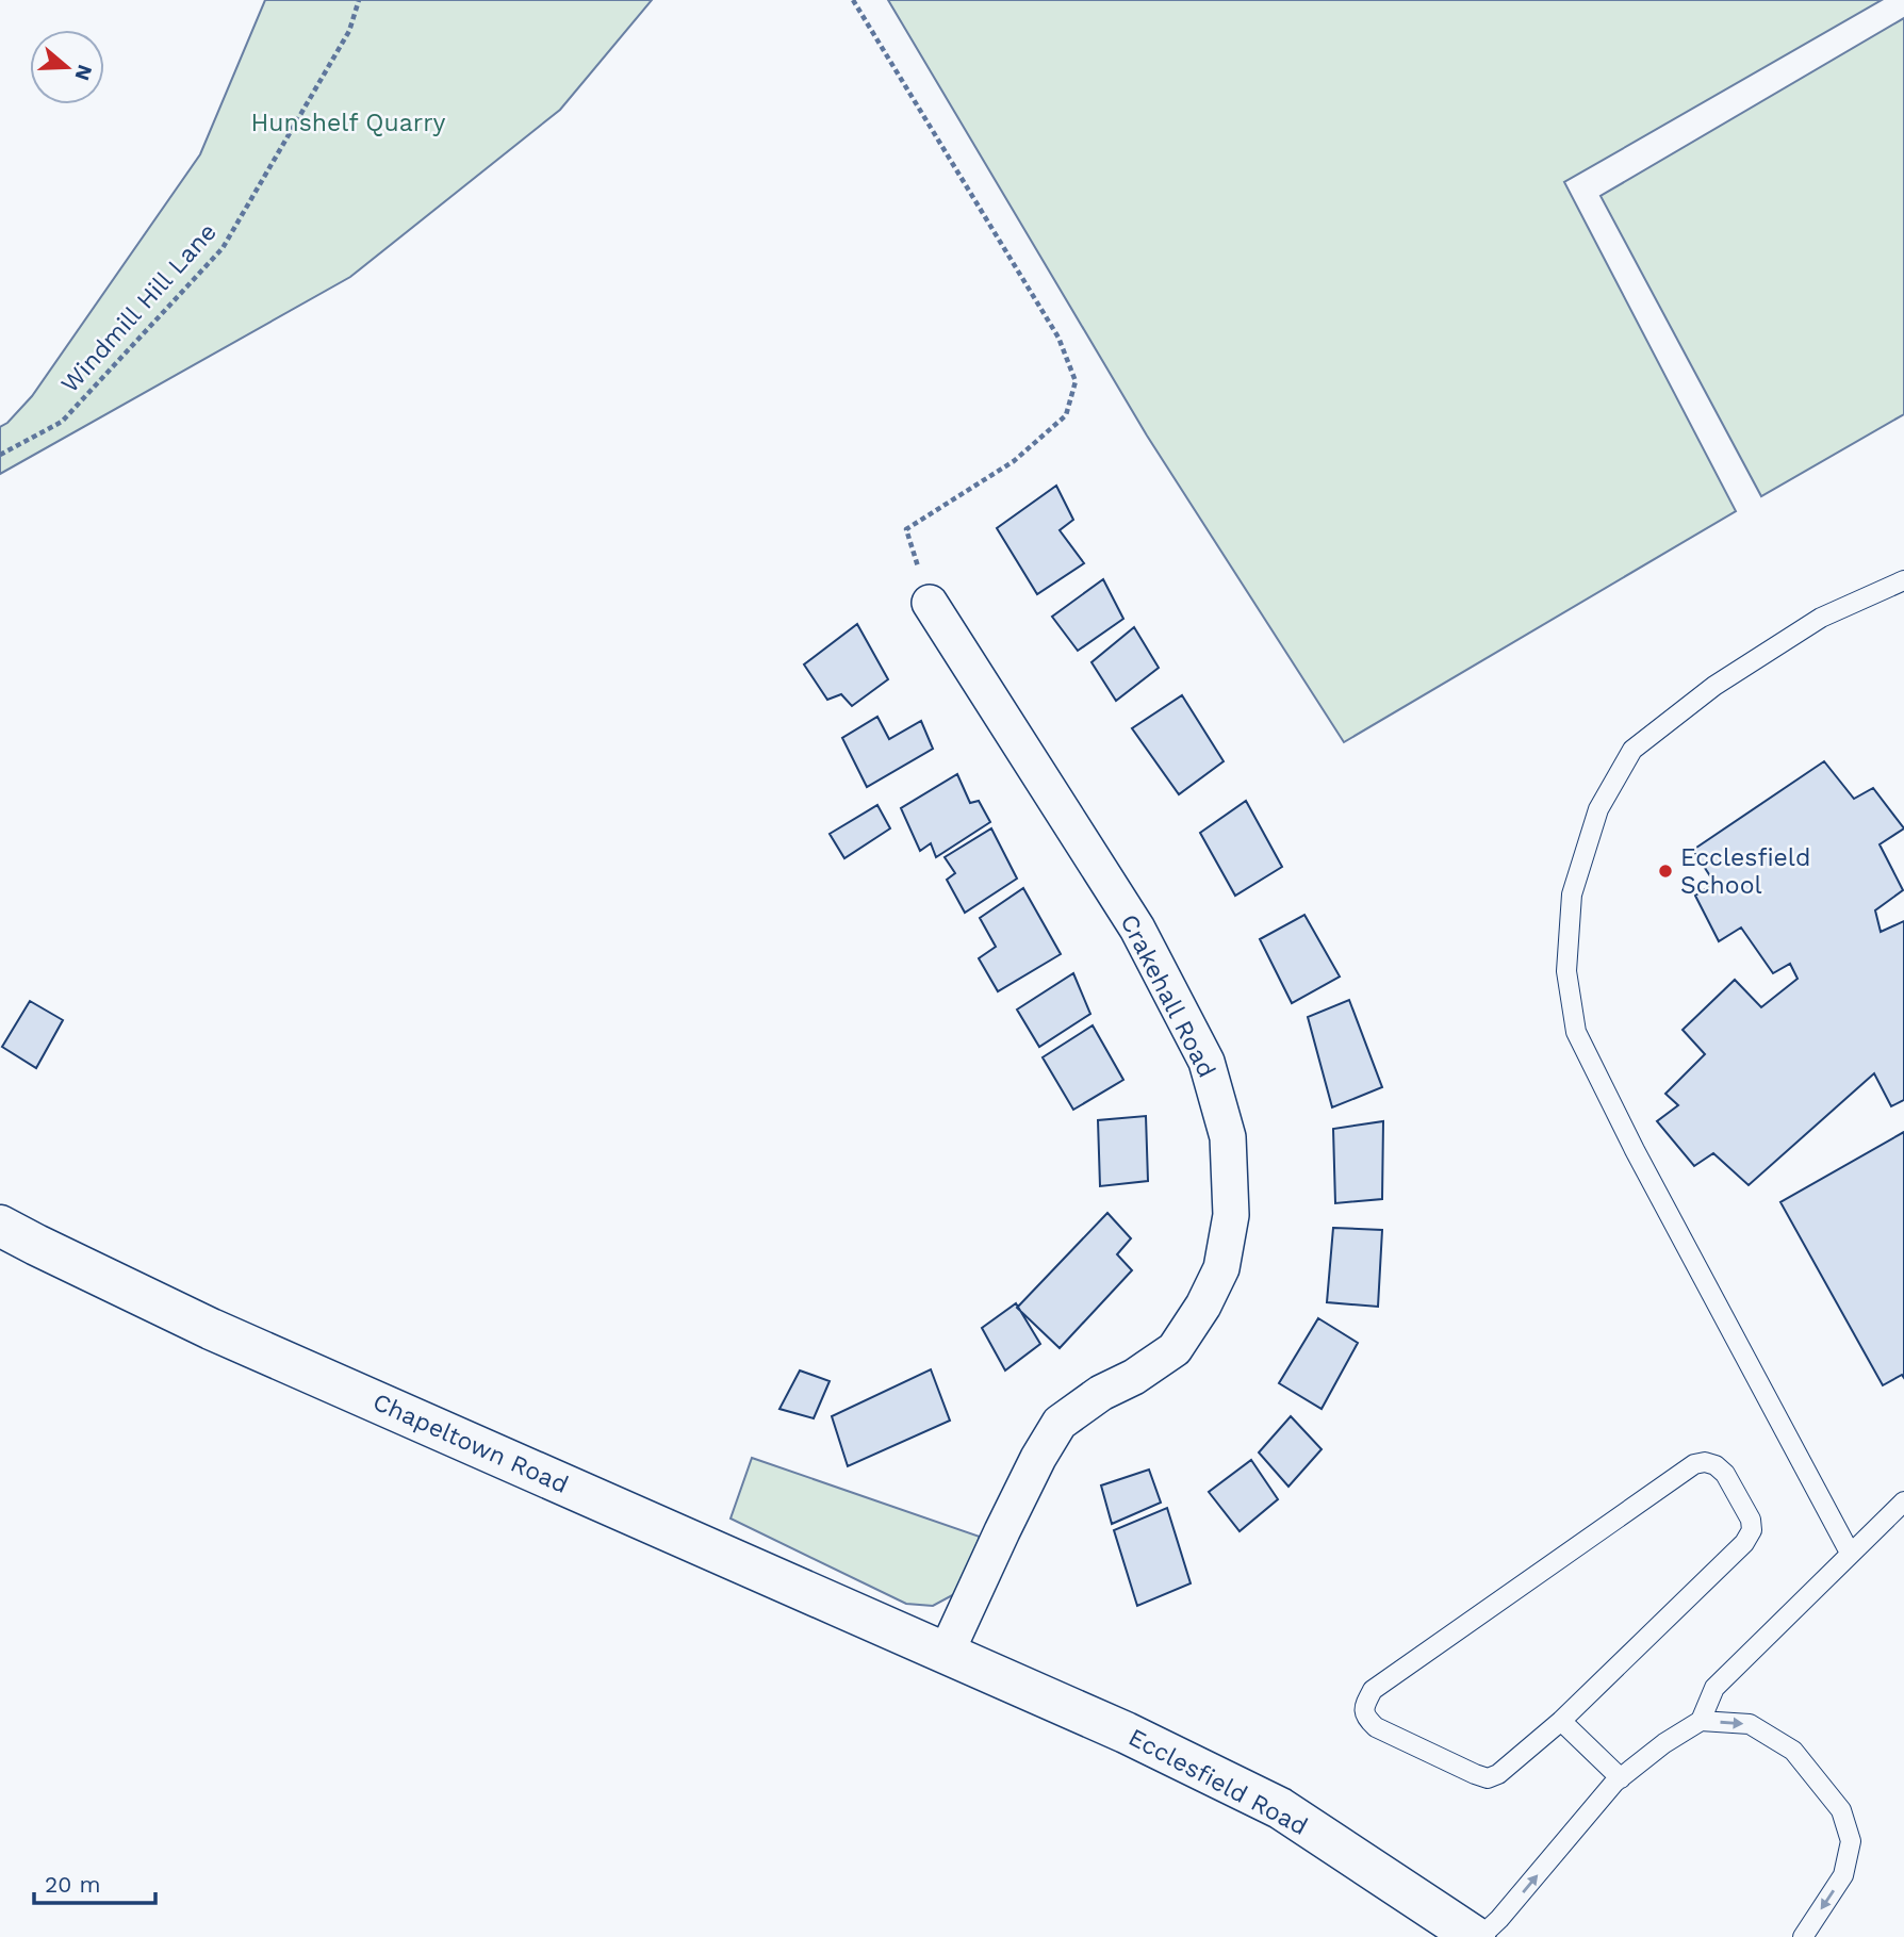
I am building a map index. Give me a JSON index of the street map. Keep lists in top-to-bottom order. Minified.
{"streets":{"main road":["Chapeltown Road","Ecclesfield Road"],"street":["Crakehall Road"],"path":["Windmill Hill Lane"]},"crossings":[["Crakehall Road","Chapeltown Road"],["Crakehall Road","Ecclesfield Road"],["Chapeltown Road","Ecclesfield Road"]],"parks":["Hunshelf Quarry"],"places":["Ecclesfield School"],"scale_bar":"20 m","north":"right"}
